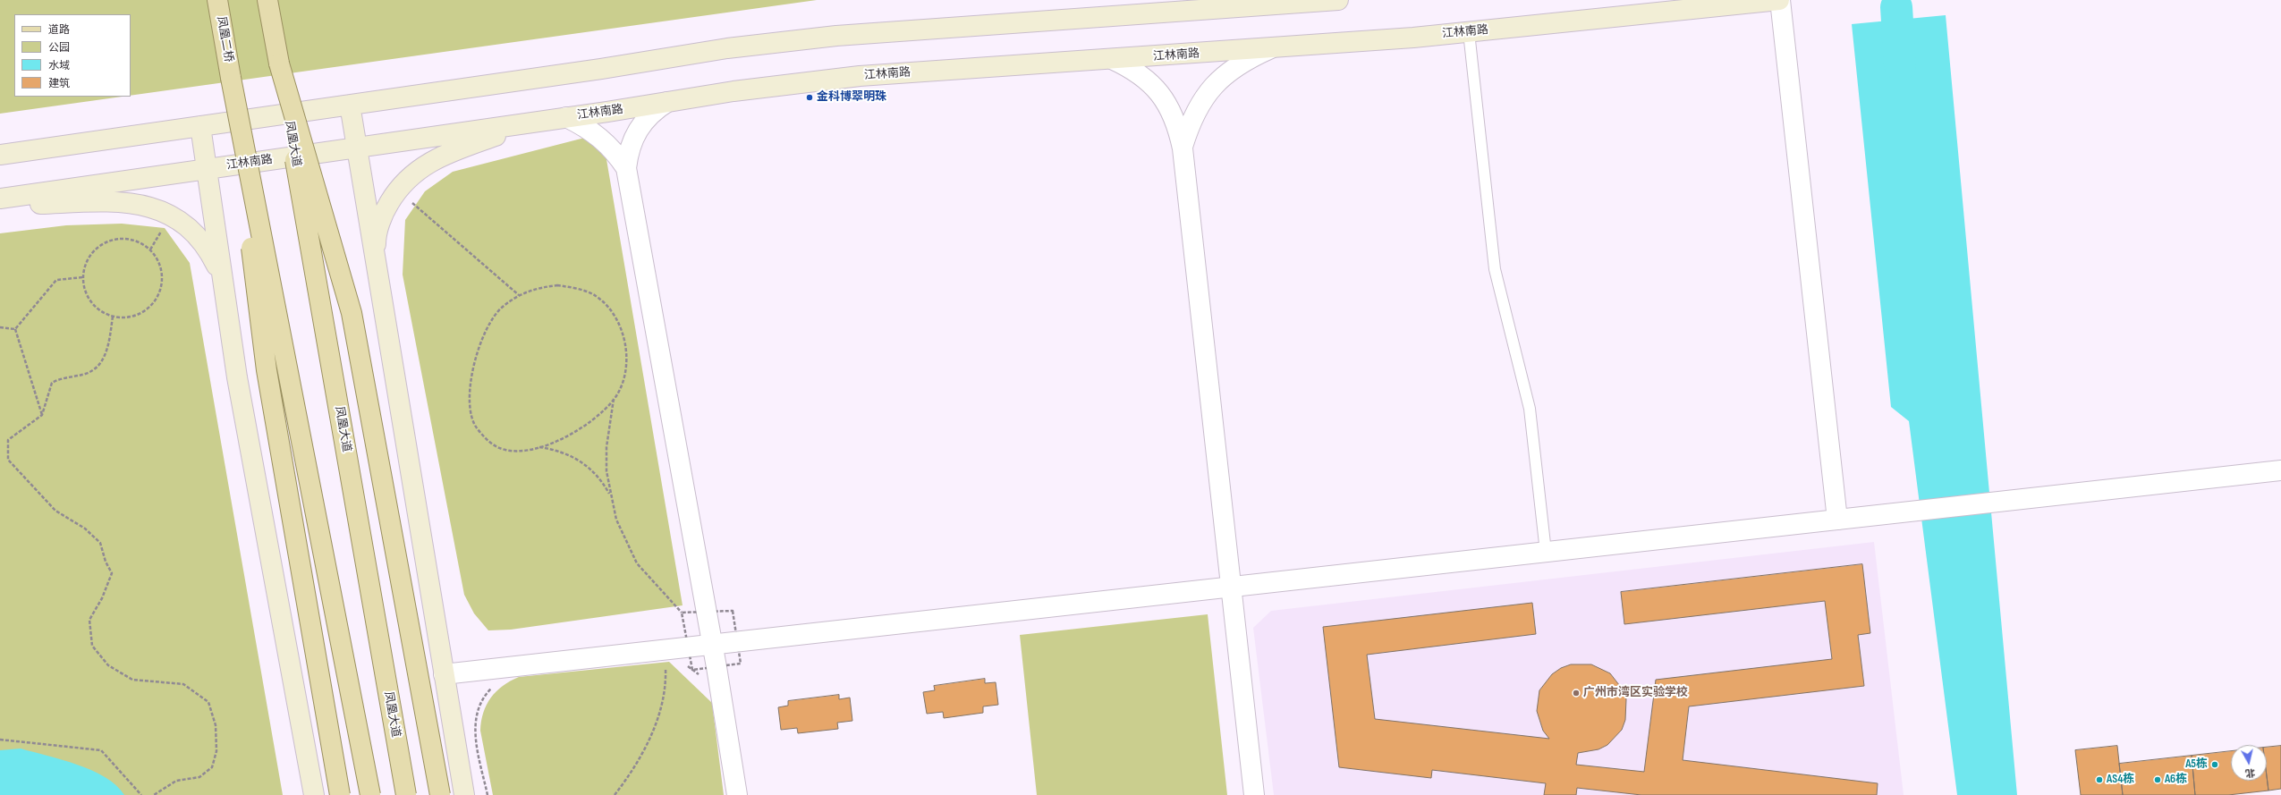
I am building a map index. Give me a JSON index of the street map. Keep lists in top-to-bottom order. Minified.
{"streets":{"main road":["江林南路","凤凰二桥","凤凰大道"]},"places":["金科博翠明珠","广州市湾区实验学校","A5栋","AS4栋","A6栋"],"legend":["道路","公园","水域","建筑"],"north":"bottom"}
